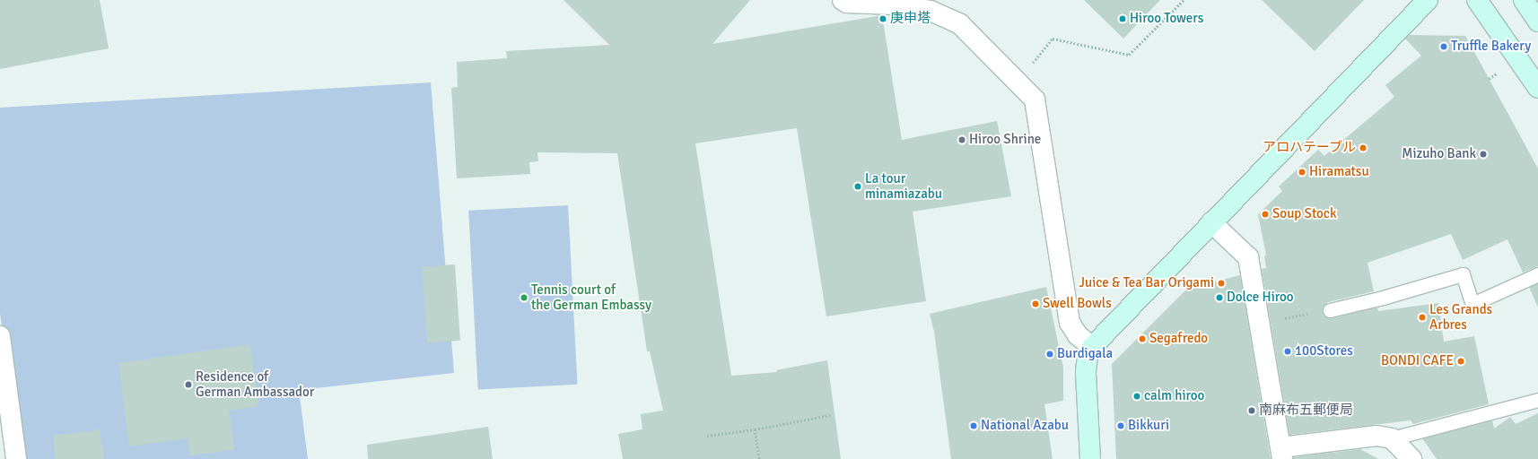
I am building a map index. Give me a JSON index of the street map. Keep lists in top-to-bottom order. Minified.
{"places":["庚申塔","Hiroo Towers","Truffle Bakery","Hiroo Shrine","アロハテーブル","Mizuho Bank","Hiramatsu","La tour minamiazabu","Soup Stock","Juice & Tea Bar Origami","Tennis court of the German Embassy","Dolce Hiroo","Swell Bowls","Les Grands Arbres","Segafredo","100Stores","Burdigala","BONDI CAFE","Residence of German Ambassador","calm hiroo","南麻布五郵便局","National Azabu","Bikkuri"]}
